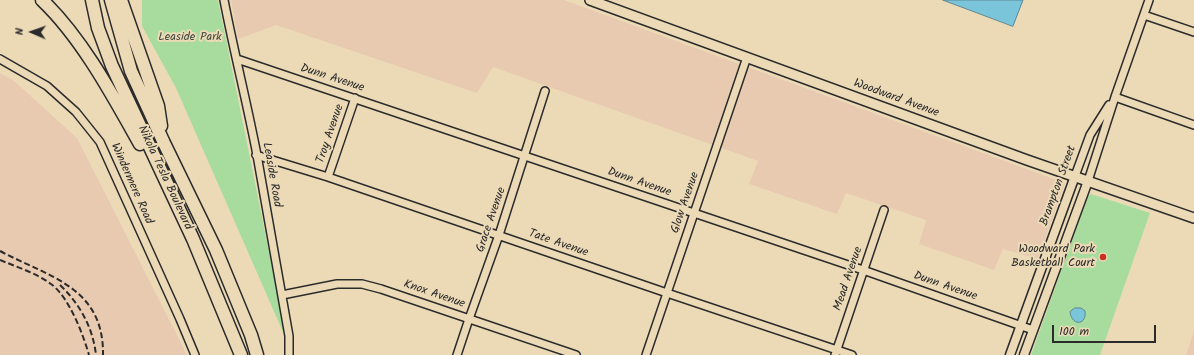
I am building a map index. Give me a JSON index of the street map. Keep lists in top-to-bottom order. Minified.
{"streets":{"highway":["Nikola Tesla Boulevard"],"main road":["Woodward Avenue"],"street":["Dunn Avenue","Troy Avenue","Leaside Road","Windermere Road","Brampton Street","Glow Avenue","Grace Avenue","Tate Avenue","Mead Avenue","Knox Avenue"]},"crossings":[["Dunn Avenue","Troy Avenue"],["Dunn Avenue","Leaside Road"],["Dunn Avenue","Brampton Street"],["Dunn Avenue","Glow Avenue"],["Dunn Avenue","Grace Avenue"],["Dunn Avenue","Mead Avenue"],["Woodward Avenue","Brampton Street"],["Woodward Avenue","Glow Avenue"],["Troy Avenue","Tate Avenue"],["Leaside Road","Tate Avenue"],["Leaside Road","Knox Avenue"],["Glow Avenue","Tate Avenue"],["Grace Avenue","Tate Avenue"],["Grace Avenue","Knox Avenue"],["Tate Avenue","Mead Avenue"]],"parks":["Leaside Park"],"places":["Woodward Park Basketball Court"],"scale_bar":"100 m","north":"left"}
